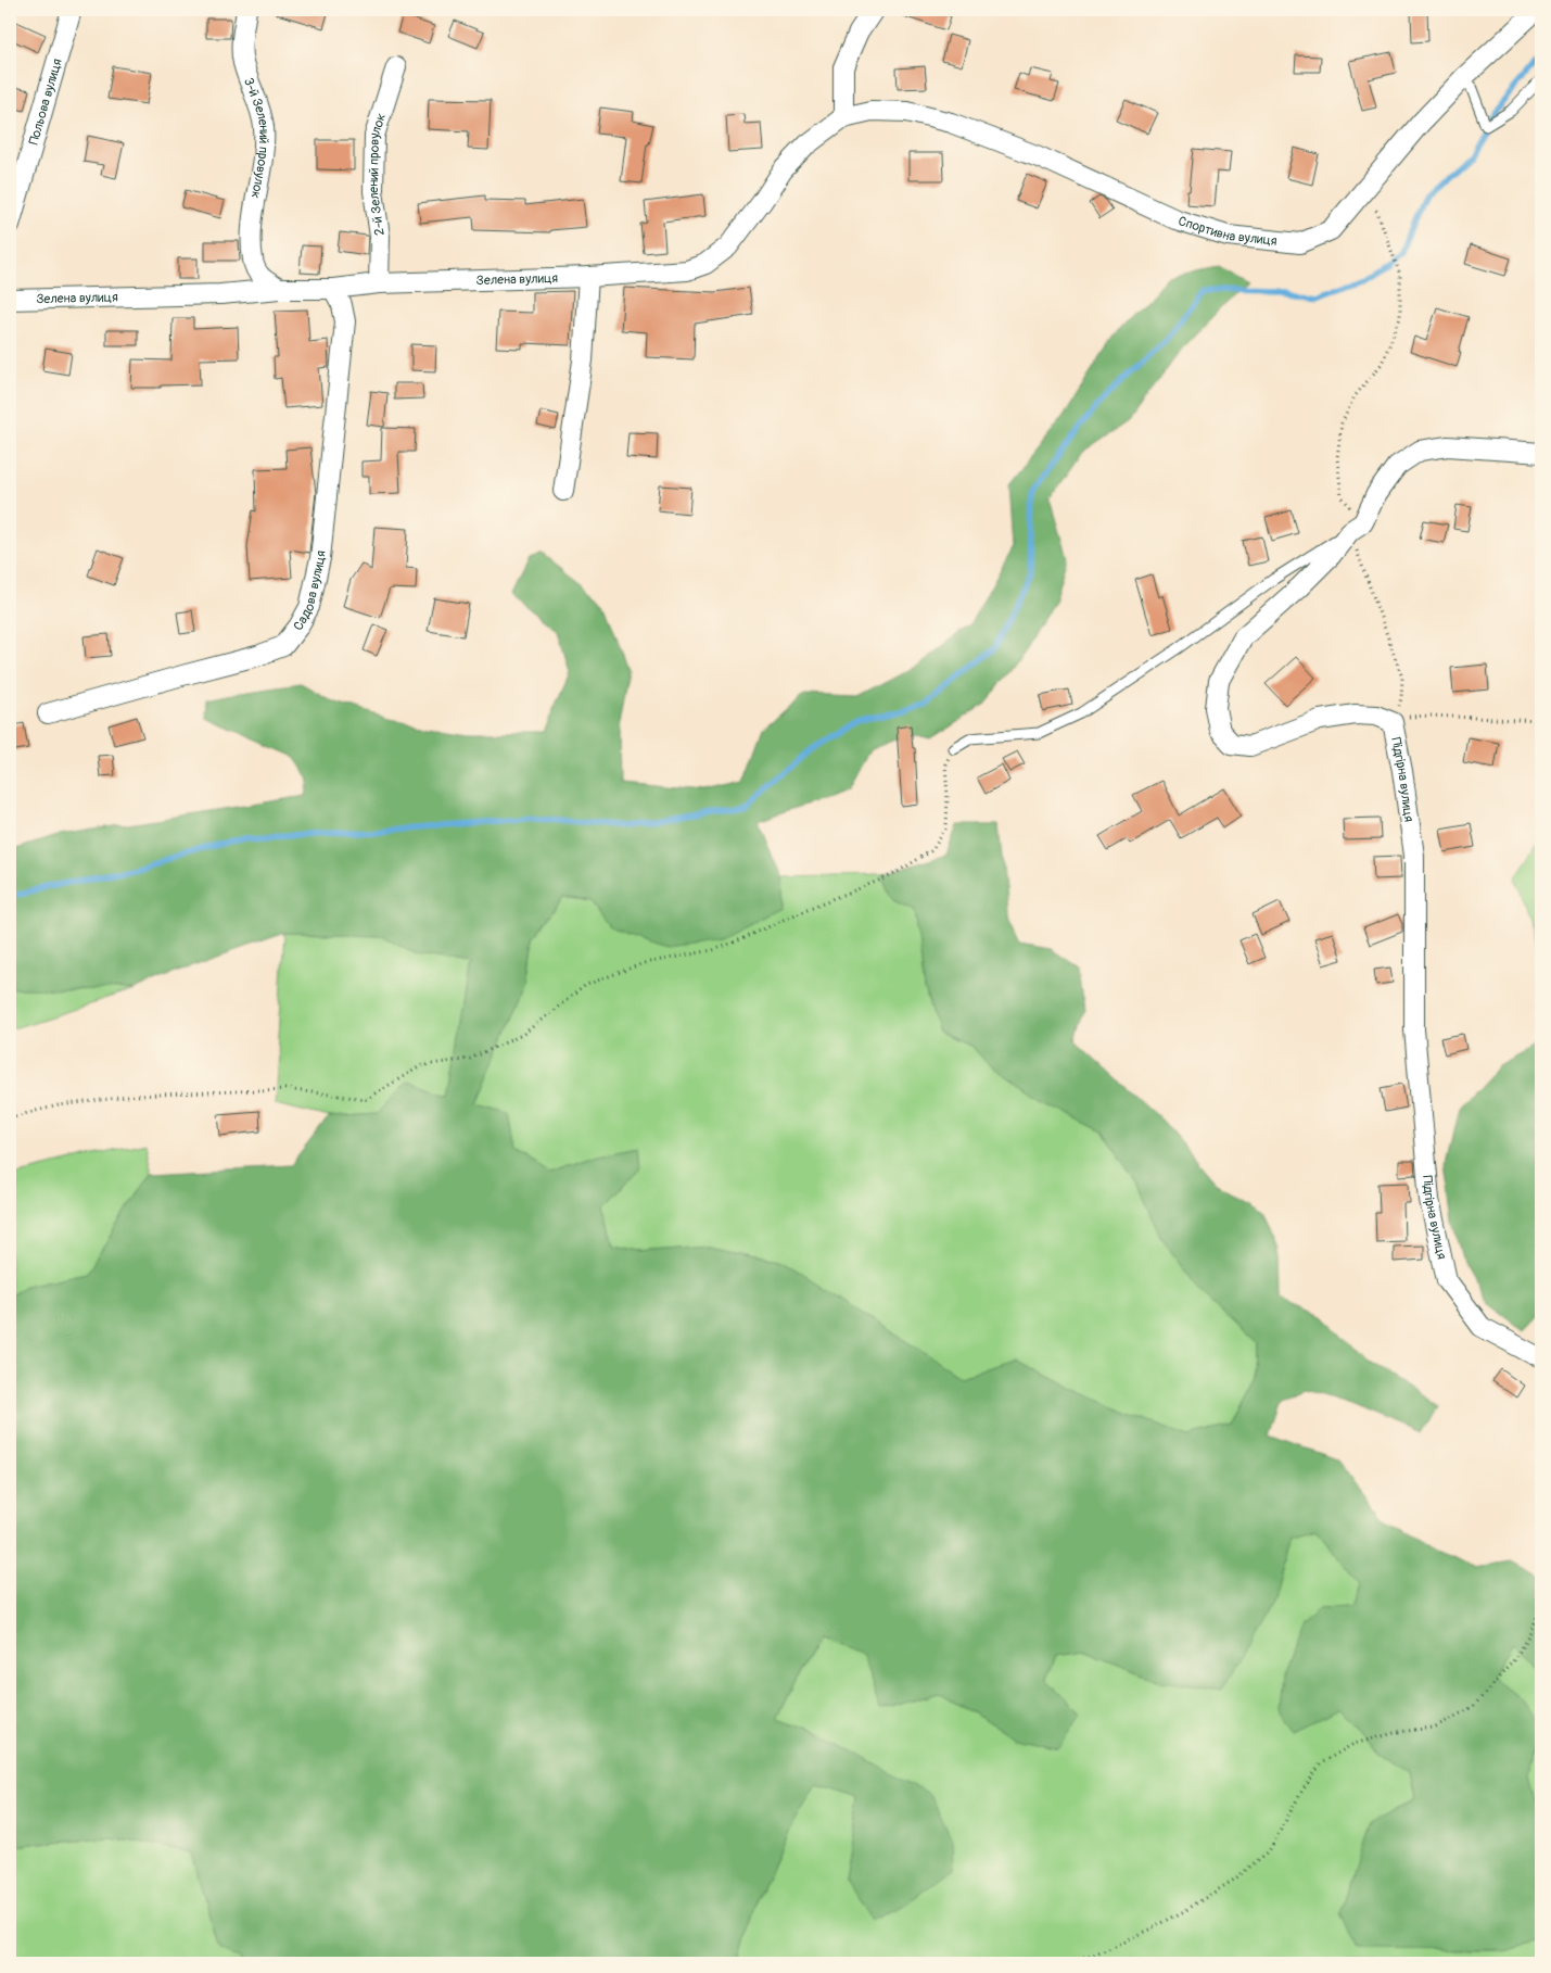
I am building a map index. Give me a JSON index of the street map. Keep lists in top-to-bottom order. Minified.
{"streets":{"street":["Польова вулиця","3-й Зелений провулок","2-й Зелений провулок","Спортивна вулиця","Зелена вулиця","Садова вулиця","Підгірна вулиця"]},"crossings":[["3-й Зелений провулок","Зелена вулиця"],["2-й Зелений провулок","Зелена вулиця"],["Спортивна вулиця","Зелена вулиця"],["Зелена вулиця","Садова вулиця"]]}
